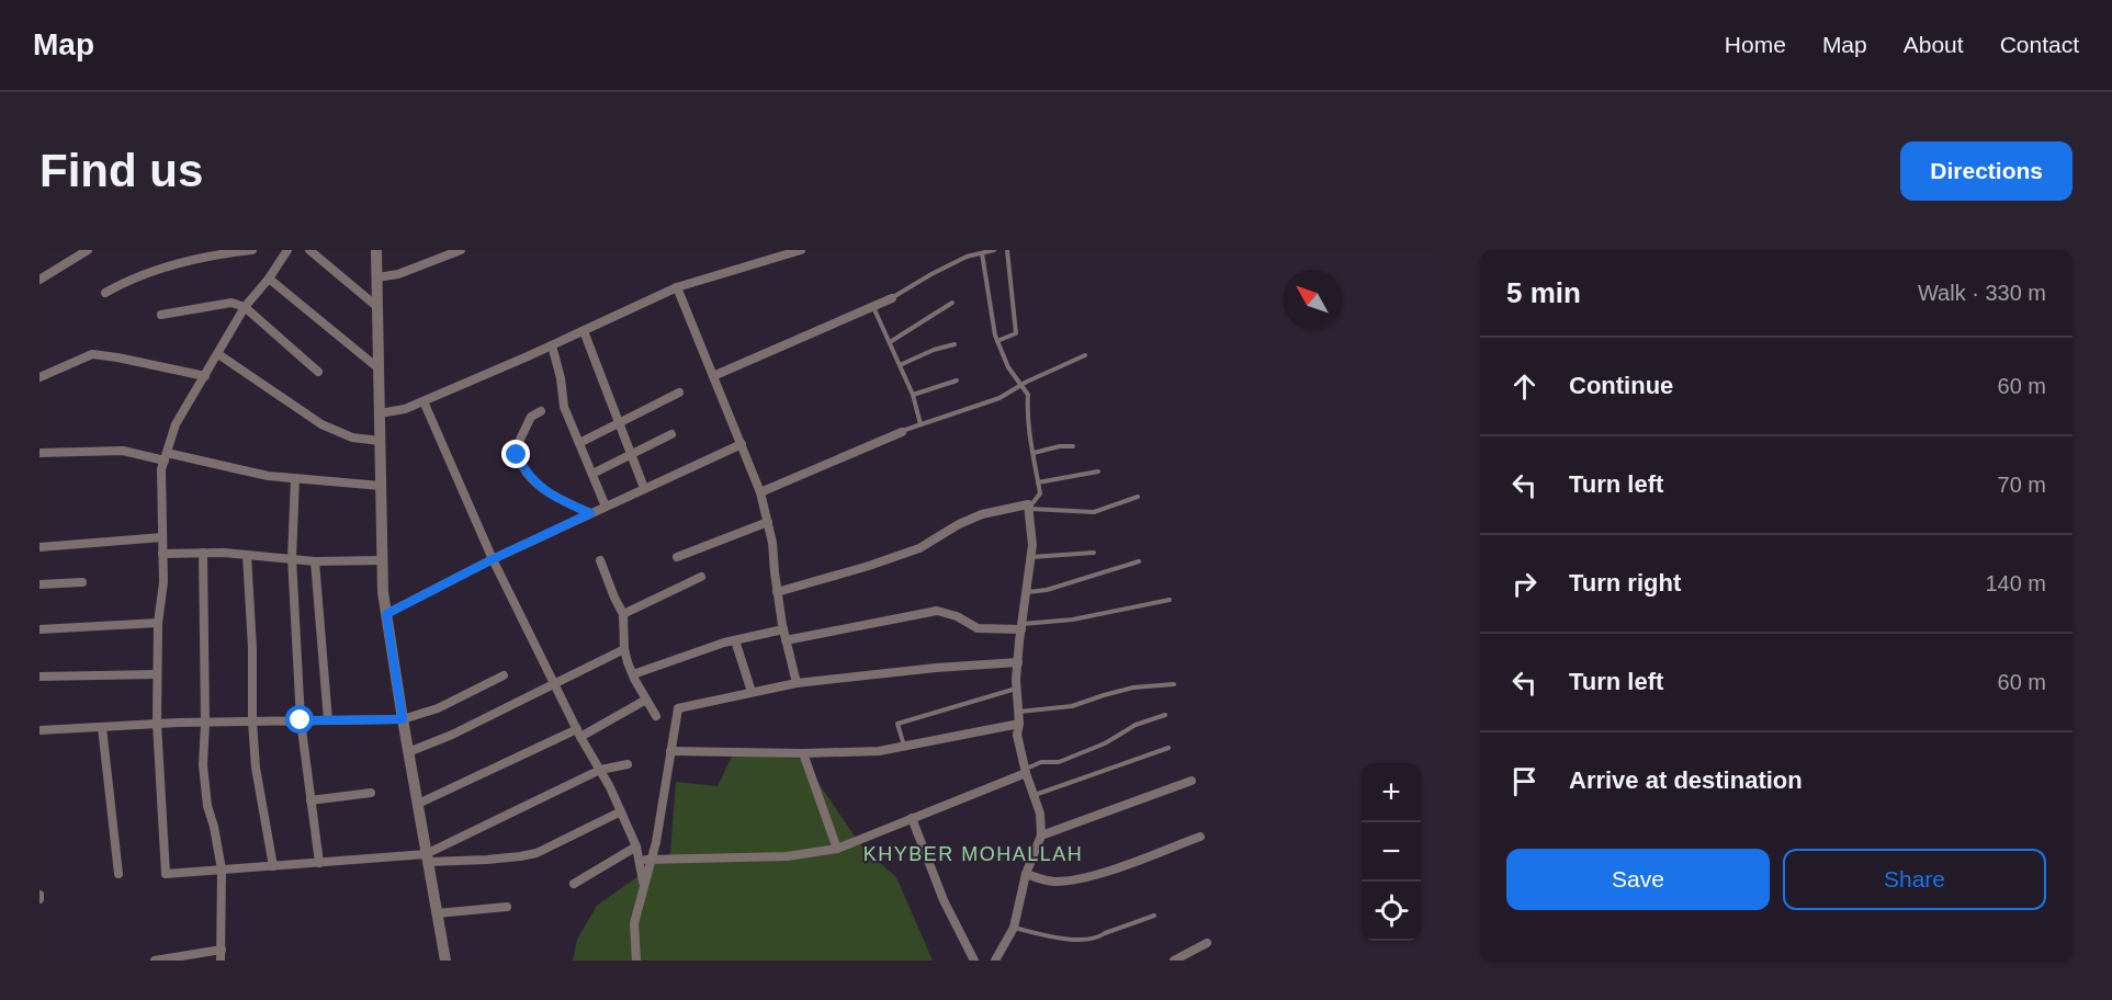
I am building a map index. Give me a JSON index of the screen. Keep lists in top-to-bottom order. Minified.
{"districts":["KHYBER MOHALLAH"],"north":"top left","page":{"header":"Map","nav":["Home","Map","About","Contact"],"buttons":["Directions",["Save","Share"]],"title":"Find us","heading":["5 min","Walk · 330 m"],"list":[["Continue","60 m"],["Turn left","70 m"],["Turn right","140 m"],["Turn left","60 m"],"Arrive at destination"],"map_buttons":["+","−"]}}
